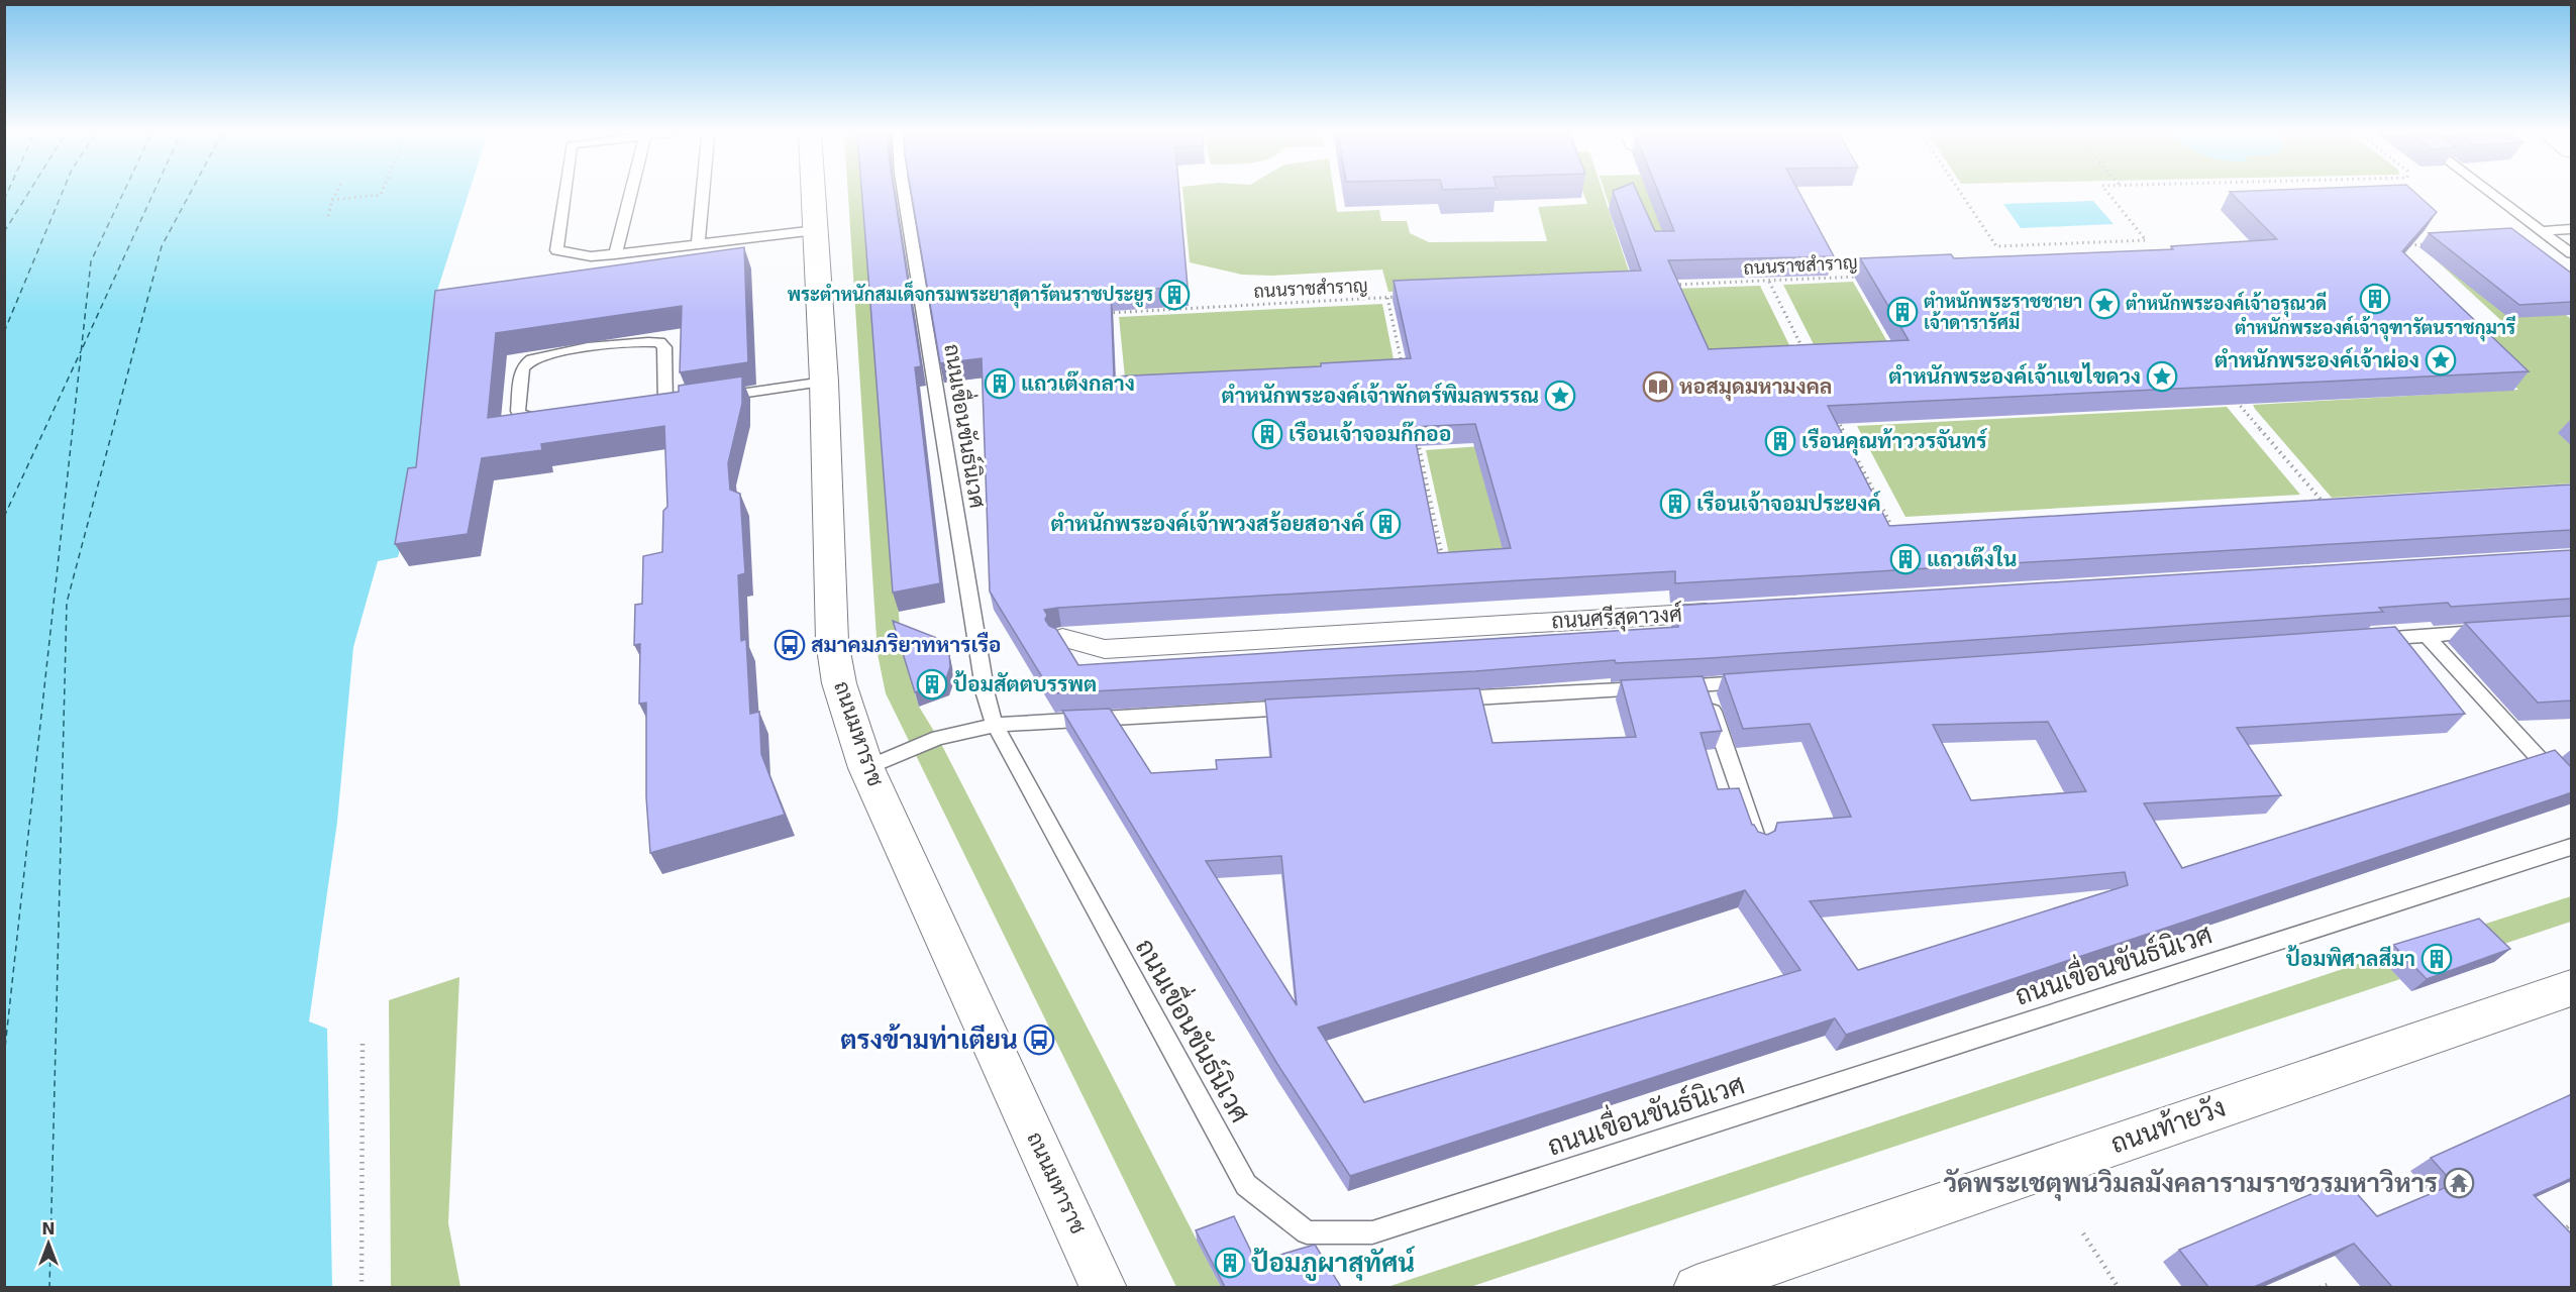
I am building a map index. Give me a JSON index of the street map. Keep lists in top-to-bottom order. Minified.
{"streets":{"street":["ถนนศรีสุดาวงศ์","ถนนมหาราช","ถนนท้ายวัง"],"lane":["ถนนเขื่อนขันธ์นิเวศ"],"path":["ถนนราชสำราญ"]},"places":{"building":["พระตำหนักสมเด็จกรมพระยาสุดารัตนราชประยูร","ตำหนักพระองค์เจ้าจุฑารัตนราชกุมารี","ตำหนักพระราชชายา เจ้าดารารัศมี","แถวเต๊งกลาง","เรือนเจ้าจอมก๊กออ","เรือนคุณท้าววรจันทร์","เรือนเจ้าจอมประยงค์","ตำหนักพระองค์เจ้าพวงสร้อยสอางค์","แถวเต๊งใน","ป้อมสัตตบรรพต","ป้อมพิศาลสีมา","ป้อมภูผาสุทัศน์"],"place":["ตำหนักพระองค์เจ้าอรุณวดี","ตำหนักพระองค์เจ้าผ่อง","ตำหนักพระองค์เจ้าแขไขดวง","ตำหนักพระองค์เจ้าพักตร์พิมลพรรณ"],"library":["หอสมุดมหามงคล"],"bus stop":["สมาคมภริยาทหารเรือ","ตรงข้ามท่าเตียน"],"temple":["วัดพระเชตุพนวิมลมังคลารามราชวรมหาวิหาร"]},"north":"top"}
